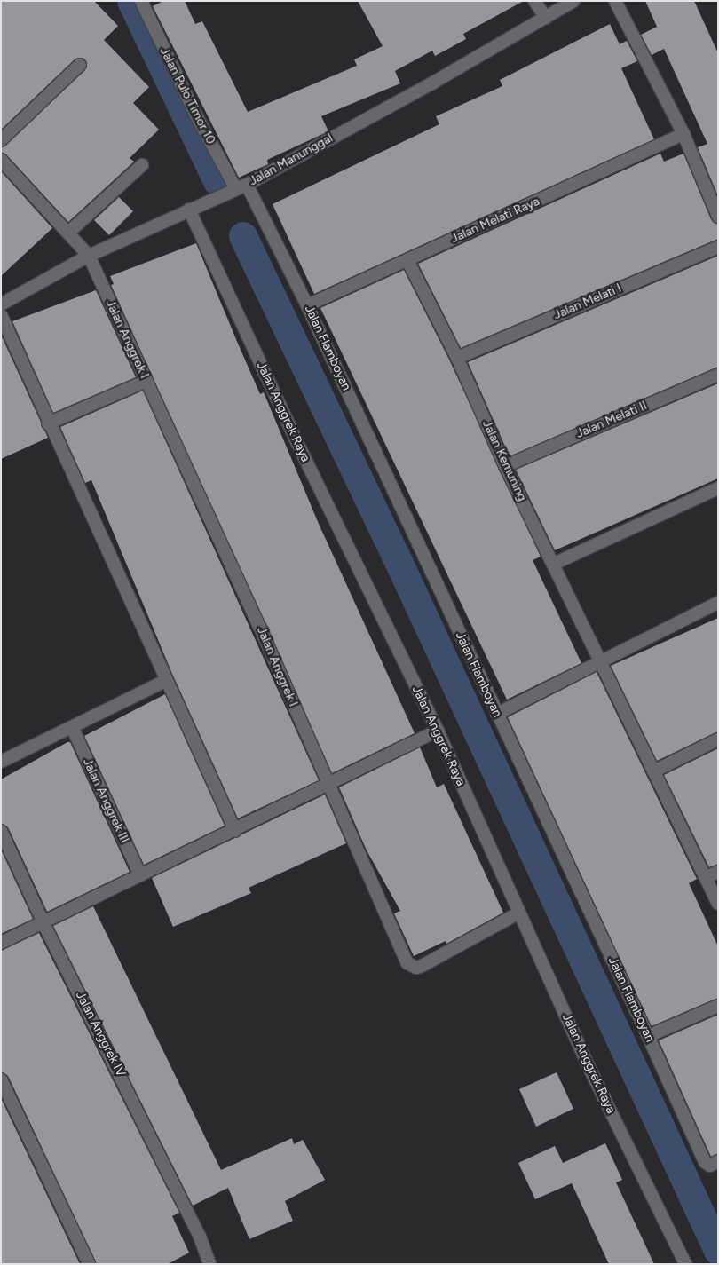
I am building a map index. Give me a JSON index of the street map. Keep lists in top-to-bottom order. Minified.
{"streets":{"street":["Jalan Pulo Timor 10","Jalan Manunggal","Jalan Melati Raya","Jalan Melati I","Jalan Anggrek I","Jalan Flamboyan","Jalan Anggrek Raya","Jalan Melati II","Jalan Kemuning","Jalan Anggrek III","Jalan Anggrek IV"]},"crossings":[["Jalan Pulo Timor 10","Jalan Manunggal"],["Jalan Pulo Timor 10","Jalan Flamboyan"],["Jalan Manunggal","Jalan Anggrek I"],["Jalan Manunggal","Jalan Flamboyan"],["Jalan Manunggal","Jalan Anggrek Raya"],["Jalan Melati Raya","Jalan Flamboyan"],["Jalan Melati Raya","Jalan Kemuning"],["Jalan Melati I","Jalan Kemuning"],["Jalan Anggrek I","Jalan Anggrek Raya"],["Jalan Melati II","Jalan Kemuning"]]}
